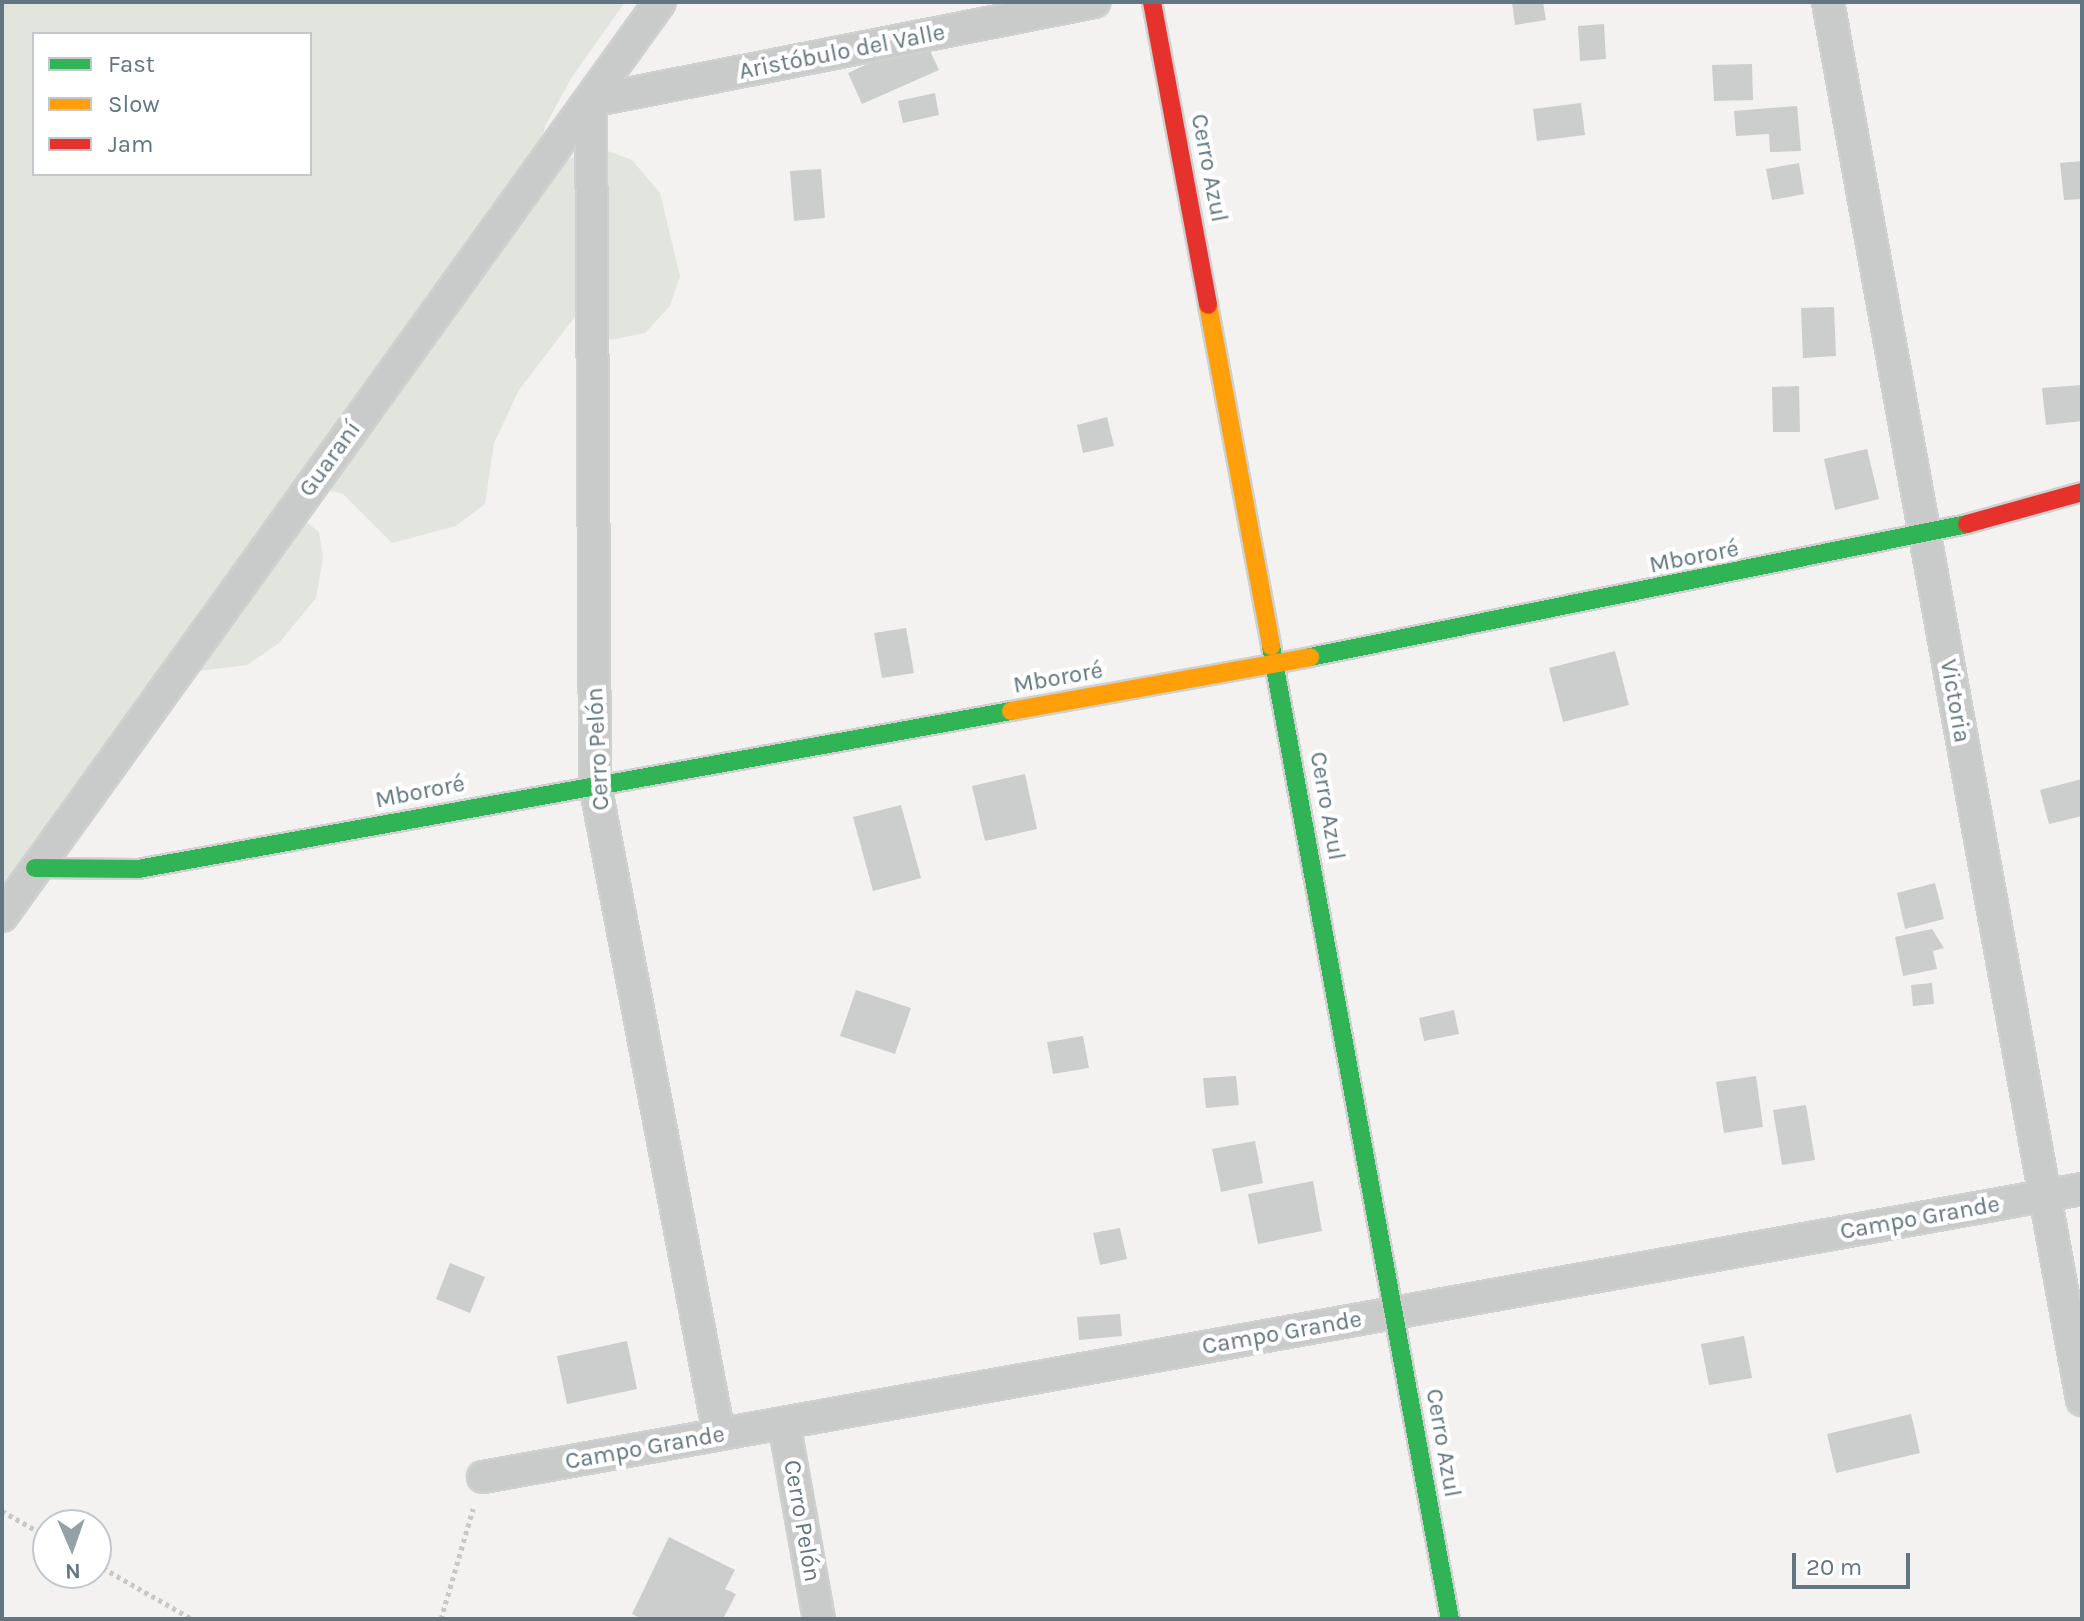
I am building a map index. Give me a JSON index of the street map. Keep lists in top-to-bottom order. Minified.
{"streets":{"street":["Aristóbulo del Valle","Cerro Azul","Guaraní","Mbororé","Victoria","Cerro Pelón","Campo Grande"]},"crossings":[["Aristóbulo del Valle","Guaraní"],["Aristóbulo del Valle","Cerro Pelón"],["Cerro Azul","Mbororé"],["Cerro Azul","Campo Grande"],["Guaraní","Mbororé"],["Guaraní","Cerro Pelón"],["Mbororé","Victoria"],["Mbororé","Cerro Pelón"],["Victoria","Campo Grande"],["Cerro Pelón","Campo Grande"]],"legend":["Fast","Slow","Jam"],"scale_bar":"20 m","north":"bottom"}
